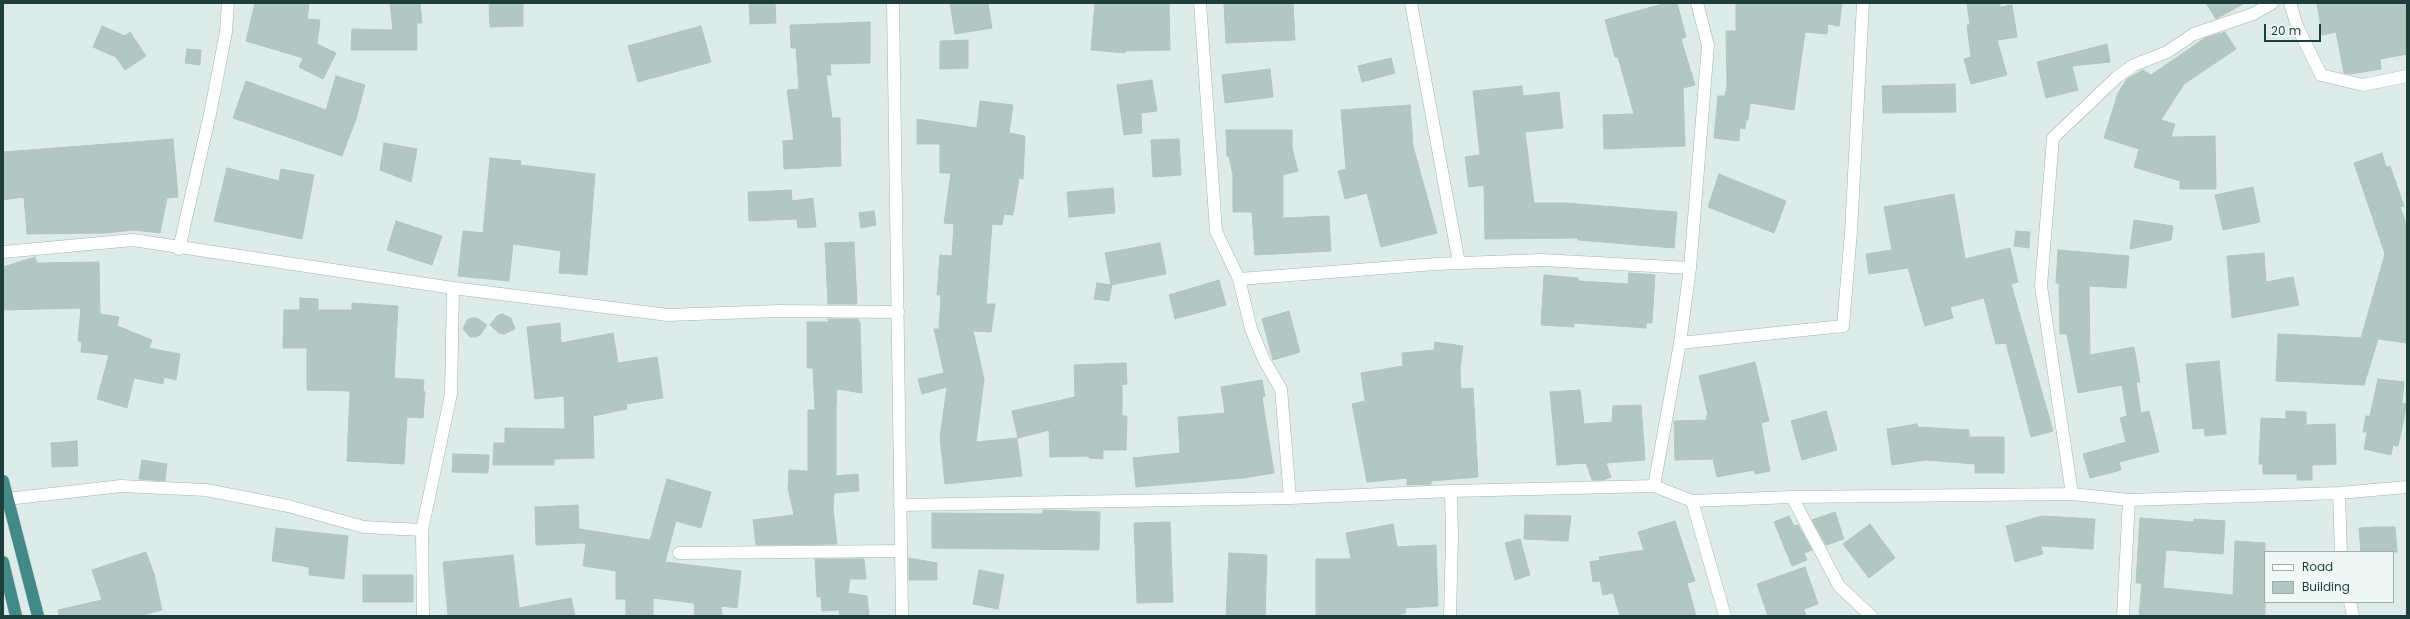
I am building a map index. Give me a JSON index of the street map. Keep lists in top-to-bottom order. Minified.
{"legend":["Road","Building"],"scale_bar":"20 m"}
